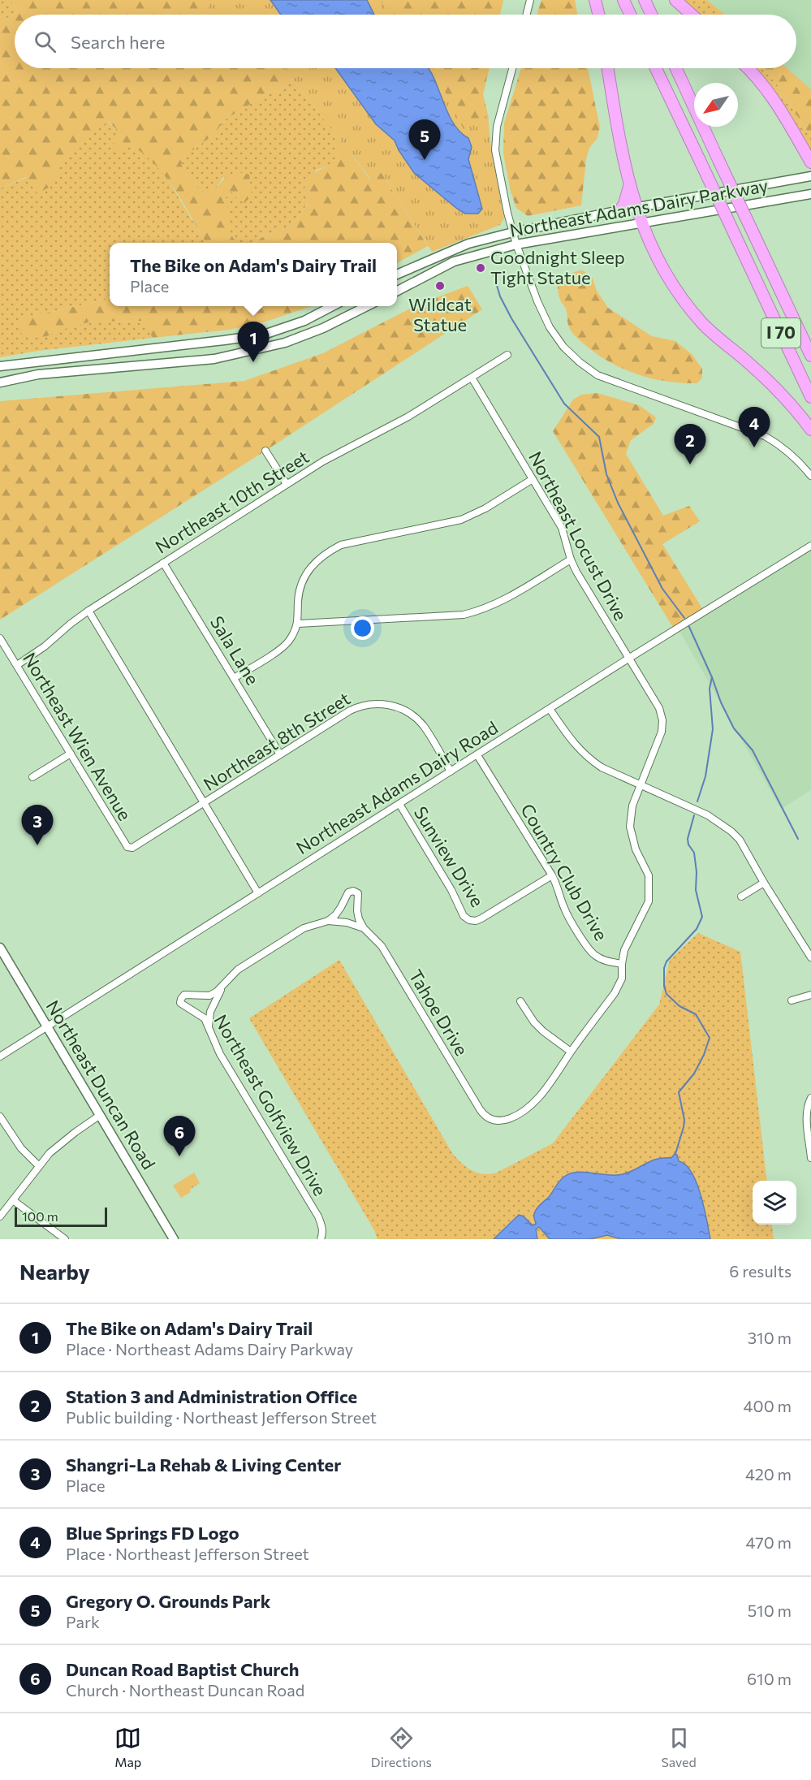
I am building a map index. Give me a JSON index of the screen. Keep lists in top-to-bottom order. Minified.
{"streets":{"highway":["I 70"],"main road":["Northeast Adams Dairy Parkway","Northeast Duncan Road"],"street":["Northeast 10th Street","Northeast Locust Drive","Sala Lane","Northeast Wien Avenue","Northeast 8th Street","Northeast Adams Dairy Road","Sunview Drive","Country Club Drive","Tahoe Drive","Northeast Golfview Drive"]},"crossings":[["Northeast 10th Street","Northeast Locust Drive"],["Northeast 10th Street","Sala Lane"],["Northeast 10th Street","Northeast Wien Avenue"],["Northeast Locust Drive","Northeast Adams Dairy Road"],["Northeast Locust Drive","Country Club Drive"],["Northeast Locust Drive","Tahoe Drive"],["Sala Lane","Northeast 8th Street"],["Northeast Wien Avenue","Northeast 8th Street"],["Northeast 8th Street","Northeast Adams Dairy Road"],["Northeast Adams Dairy Road","Sunview Drive"],["Northeast Adams Dairy Road","Country Club Drive"],["Northeast Adams Dairy Road","Northeast Duncan Road"],["Sunview Drive","Country Club Drive"]],"places":["Goodnight Sleep Tight Statue","Wildcat Statue"],"scale_bar":"100 m","north":"bottom left","page":{"search":"Search here","pins":["5","1","4","2","3","6"],"popup":["The Bike on Adam's Dairy Trail","Place"],"scale":"100 m","heading":["Nearby","6 results"],"list":[{"mark":"1","name":"The Bike on Adam's Dairy Trail","note":"Place · Northeast Adams Dairy Parkway","value":"310 m"},{"mark":"2","name":"Station 3 and Administration Office","note":"Public building · Northeast Jefferson Street","value":"400 m"},{"mark":"3","name":"Shangri-La Rehab & Living Center","note":"Place","value":"420 m"},{"mark":"4","name":"Blue Springs FD Logo","note":"Place · Northeast Jefferson Street","value":"470 m"},{"mark":"5","name":"Gregory O. Grounds Park","note":"Park","value":"510 m"},{"mark":"6","name":"Duncan Road Baptist Church","note":"Church · Northeast Duncan Road","value":"610 m"}],"nav":["Map","Directions","Saved"]}}
